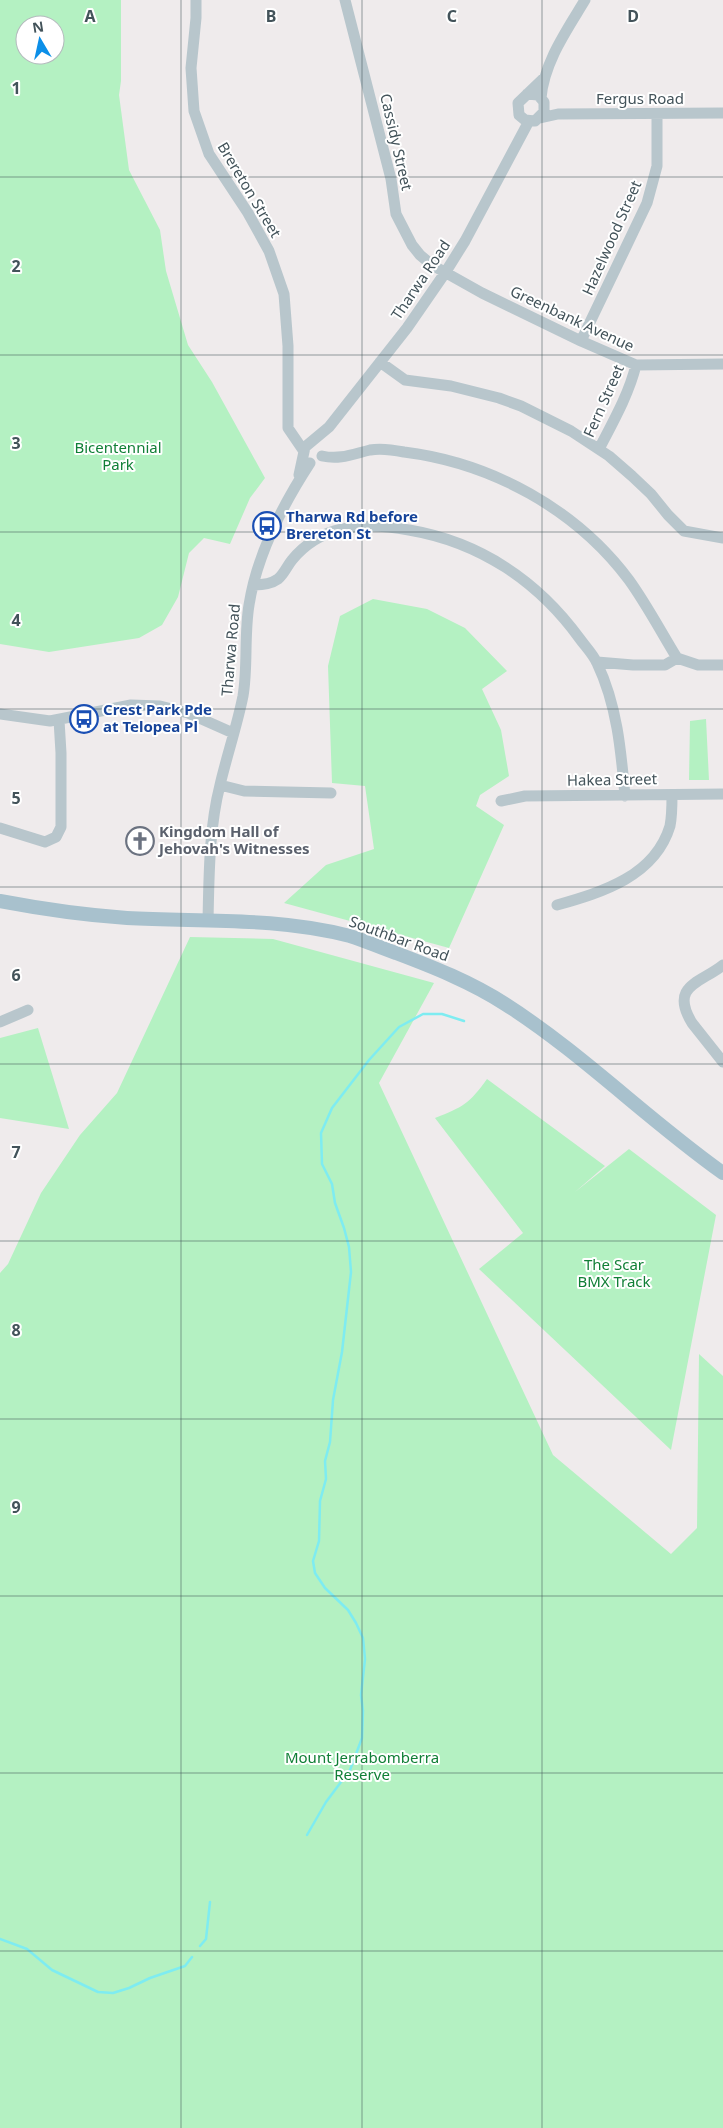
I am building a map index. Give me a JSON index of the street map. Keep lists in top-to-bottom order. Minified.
{"streets":{"main road":["Southbar Road"],"street":["Fergus Road","Cassidy Street","Brereton Street","Hazelwood Street","Tharwa Road","Greenbank Avenue","Fern Street","Hakea Street"]},"crossings":[["Fergus Road","Hazelwood Street"],["Fergus Road","Tharwa Road"],["Cassidy Street","Tharwa Road"],["Cassidy Street","Greenbank Avenue"],["Brereton Street","Tharwa Road"],["Hazelwood Street","Greenbank Avenue"],["Tharwa Road","Greenbank Avenue"],["Tharwa Road","Southbar Road"],["Greenbank Avenue","Fern Street"]],"parks":["Bicentennial Park","The Scar BMX Track","Mount Jerrabomberra Reserve"],"places":{"bus stop":["Tharwa Rd before Brereton St","Crest Park Pde at Telopea Pl"],"church":["Kingdom Hall of Jehovah's Witnesses"]},"north":"top","grid":{"columns":["A","B","C","D"],"rows":["1","2","3","4","5","6","7","8","9"]}}
